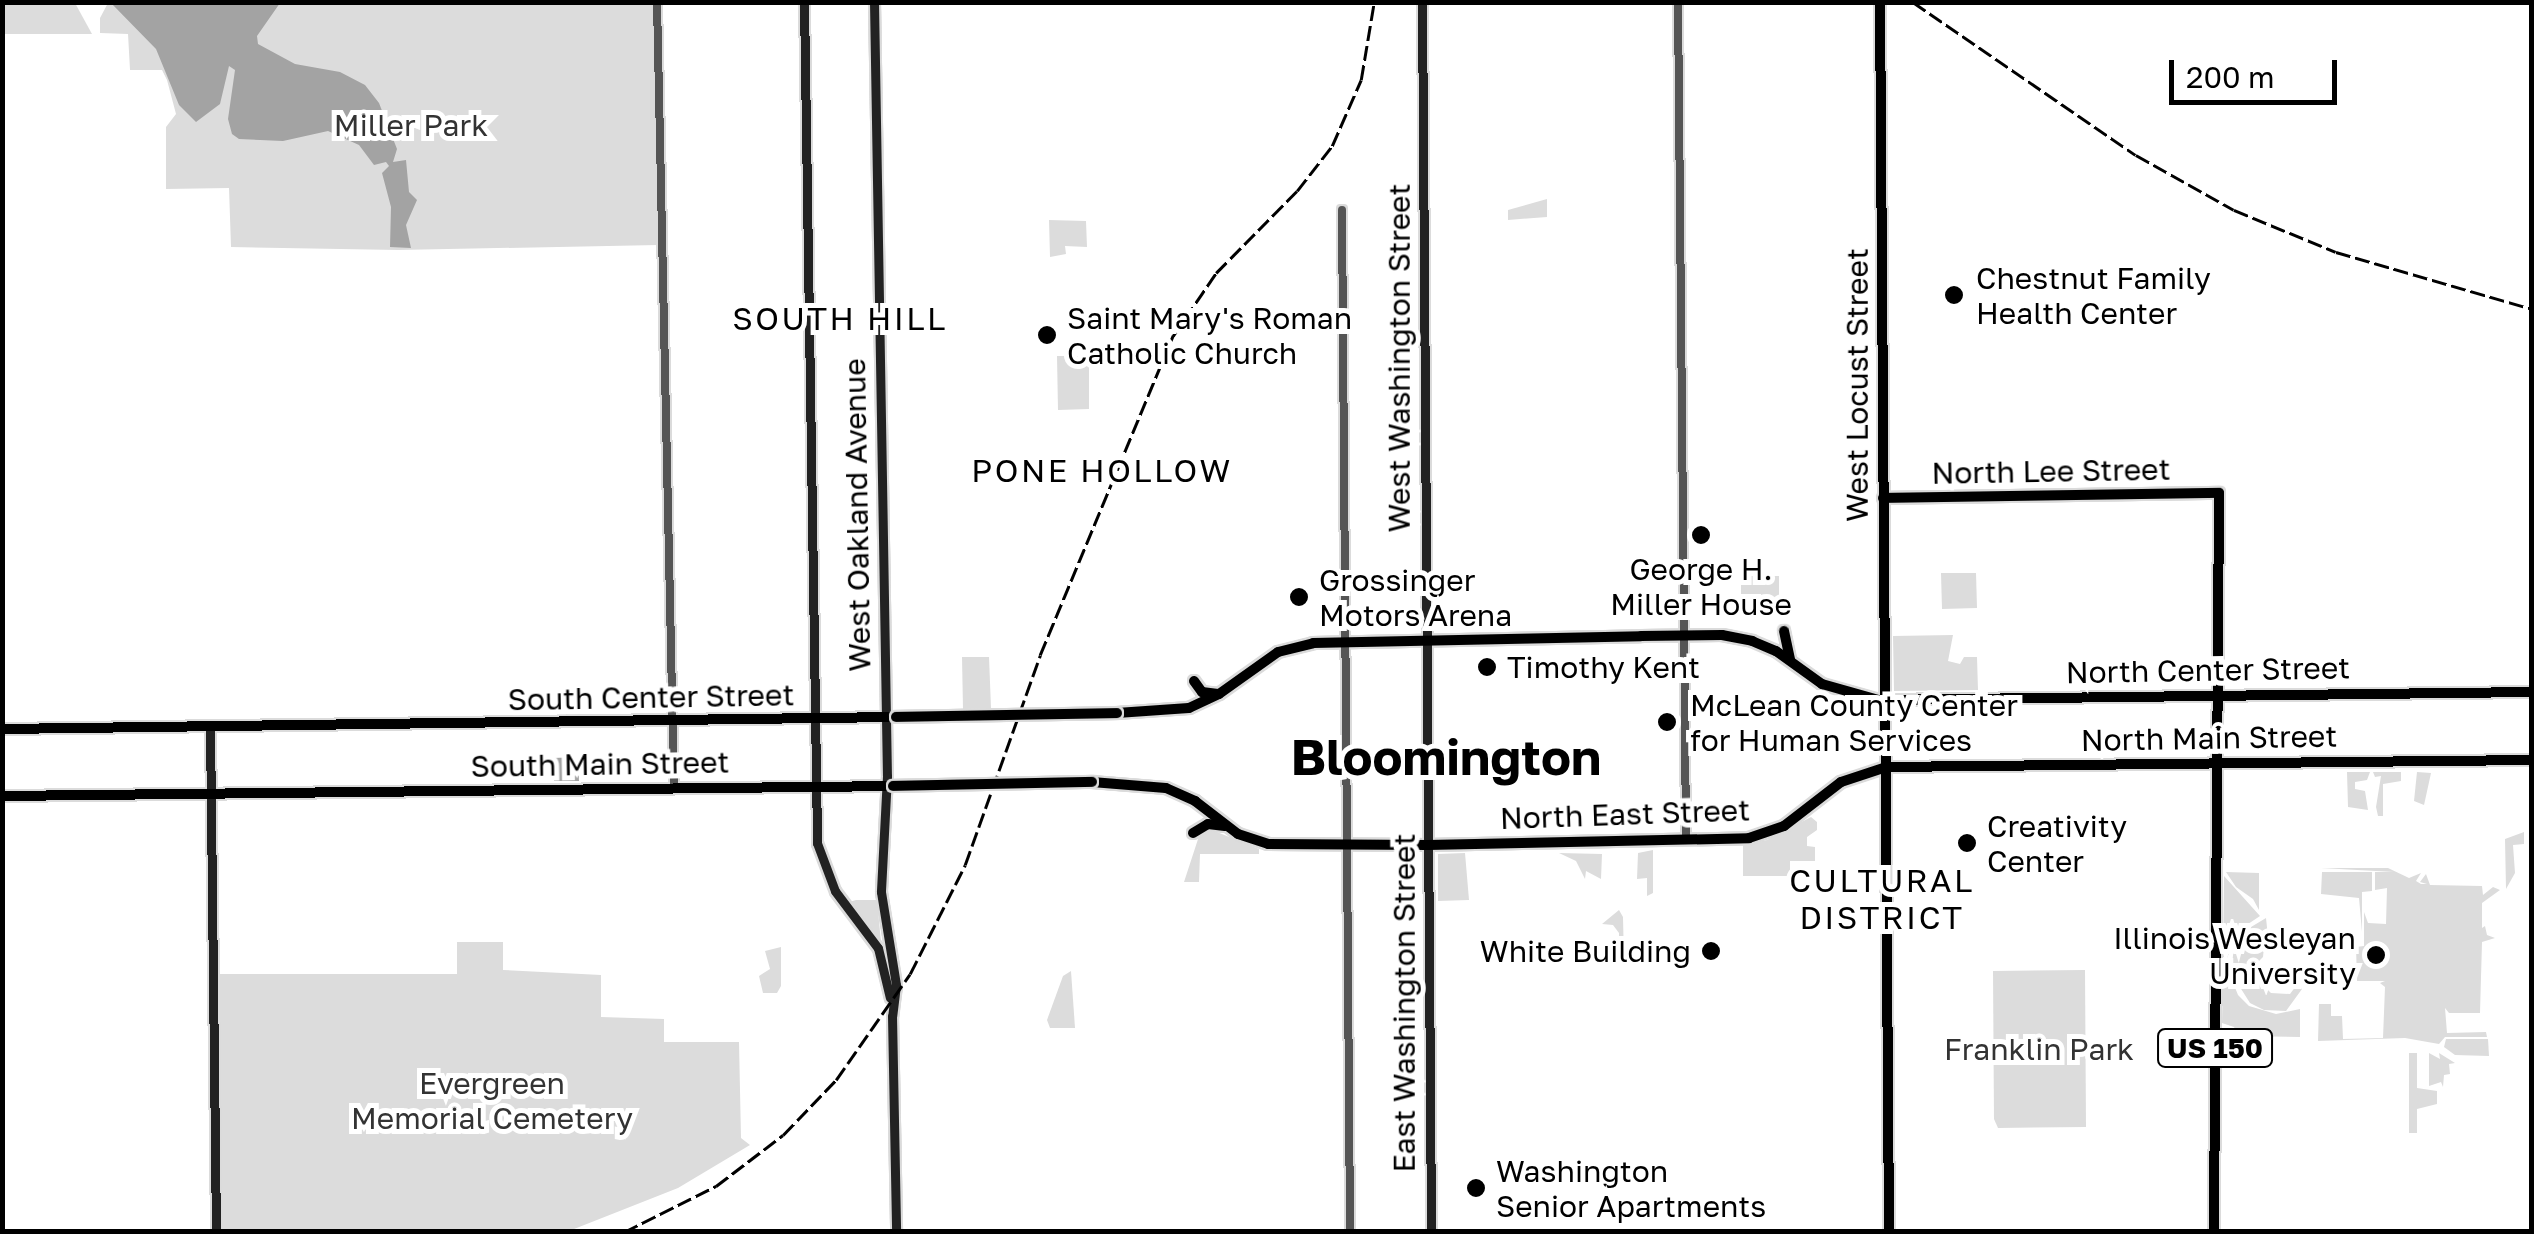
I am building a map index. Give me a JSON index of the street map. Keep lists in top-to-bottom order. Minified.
{"streets":{"main road":["West Washington Street","West Locust Street","North Lee Street","West Oakland Avenue","North Center Street","South Center Street","North Main Street","South Main Street","North East Street","East Washington Street","US 150"]},"crossings":[["West Washington Street","East Washington Street"],["West Locust Street","North Lee Street"],["West Locust Street","North Center Street"],["West Locust Street","North Main Street"],["West Locust Street","North East Street"],["North Lee Street","North Center Street"],["North Lee Street","US 150"],["West Oakland Avenue","South Center Street"],["West Oakland Avenue","South Main Street"],["North Center Street","US 150"],["North Main Street","North East Street"],["North Main Street","US 150"],["South Main Street","North East Street"],["North East Street","East Washington Street"]],"districts":["SOUTH HILL","PONE HOLLOW","Bloomington","CULTURAL DISTRICT"],"parks":["Miller Park","Franklin Park","Evergreen Memorial Cemetery"],"places":["Chestnut Family Health Center","Saint Mary's Roman Catholic Church","George H. Miller House","Grossinger Motors Arena","Timothy Kent","McLean County Center for Human Services","Creativity Center","White Building","Illinois Wesleyan University","Washington Senior Apartments"],"scale_bar":"200 m"}
